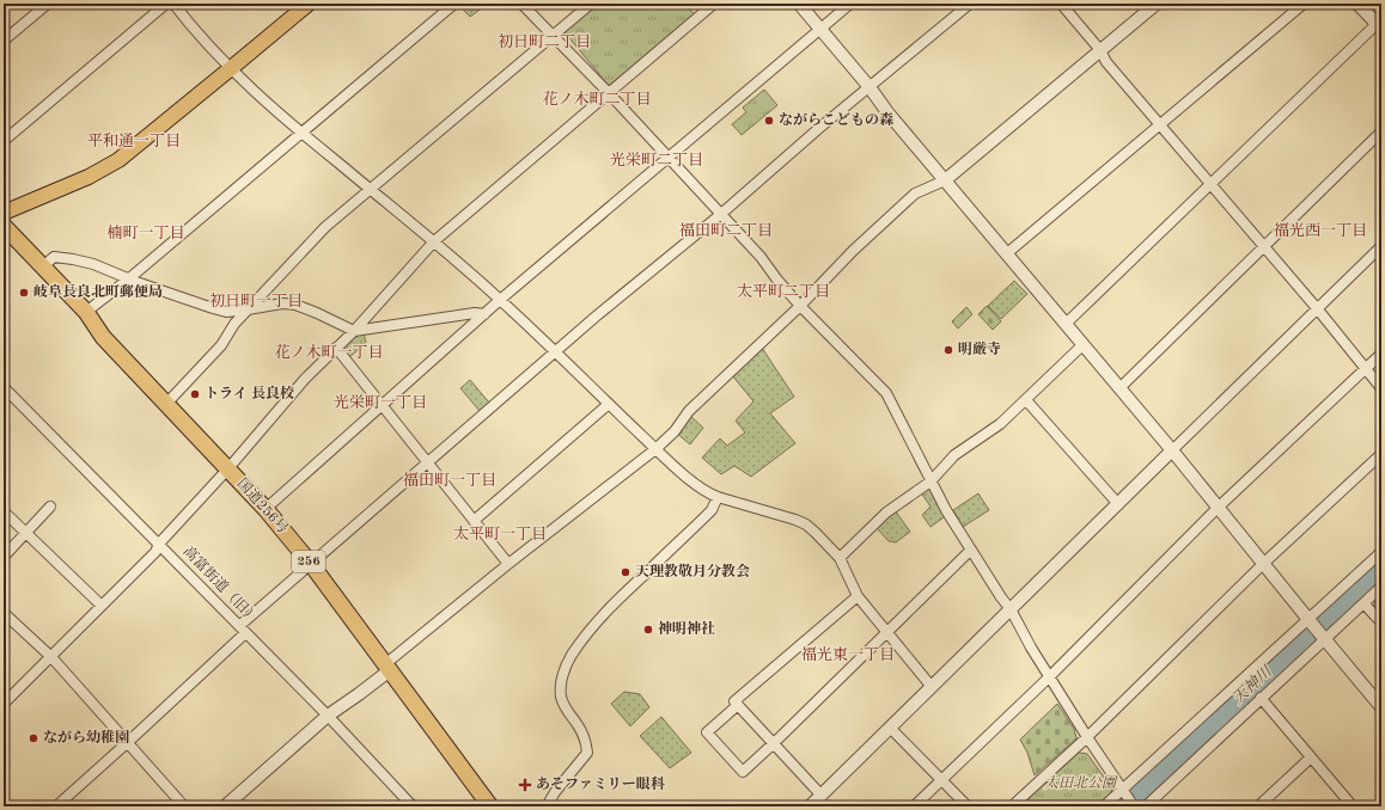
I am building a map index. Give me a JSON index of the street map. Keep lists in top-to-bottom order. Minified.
{"streets":{"highway":["国道256号","256"],"street":["高富街道（旧）"]},"districts":["初日町二丁目","花ノ木町二丁目","平和通一丁目","光栄町二丁目","福田町二丁目","福光西一丁目","楠町一丁目","太平町二丁目","初日町一丁目","花ノ木町一丁目","光栄町一丁目","福田町一丁目","太平町一丁目","福光東一丁目"],"water":["天神川"],"parks":["太田北公園"],"places":{"other":["ながらこどもの森","岐阜長良北町郵便局","明厳寺","トライ 長良校","天理教敬月分教会","神明神社","ながら幼稚園"],"health":["あそファミリー眼科"]}}
